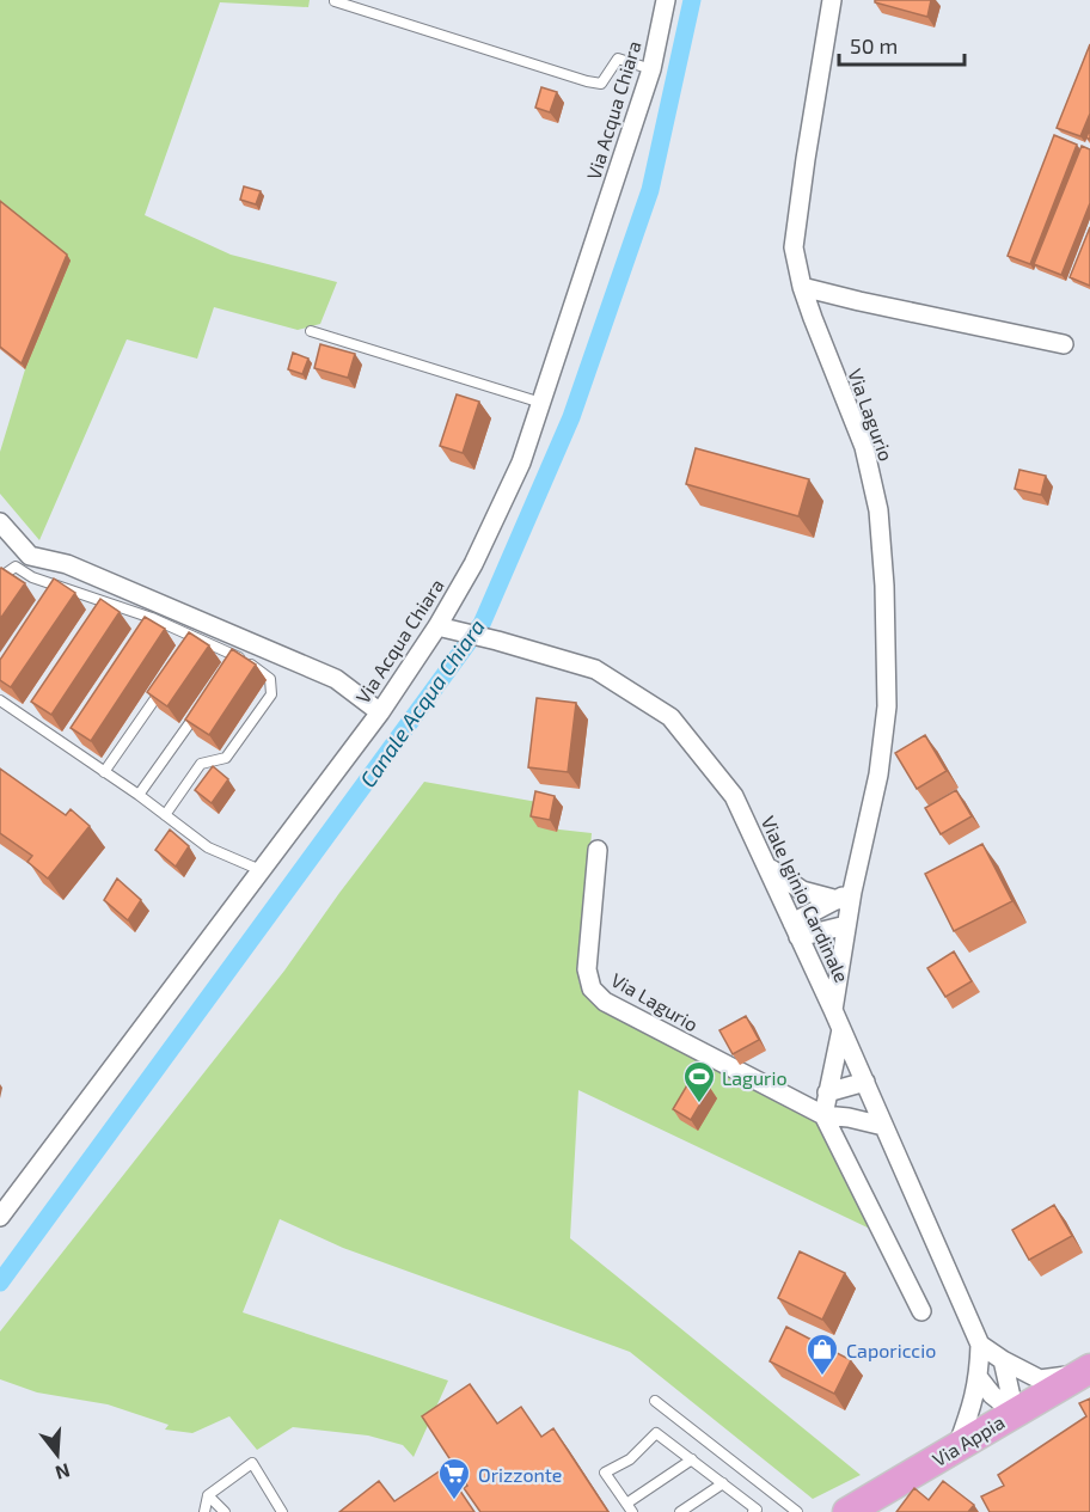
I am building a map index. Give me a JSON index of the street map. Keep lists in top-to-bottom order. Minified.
{"streets":{"main road":["Via Appia"],"street":["Via Acqua Chiara","Via Lagurio","Viale Iginio Cardinale"]},"crossings":[["Via Acqua Chiara","Viale Iginio Cardinale"],["Via Lagurio","Viale Iginio Cardinale"]],"water":["Canale Acqua Chiara"],"places":{"sports":["Lagurio"],"shop":["Caporiccio"],"supermarket":["Orizzonte"]},"scale_bar":"50 m","north":"bottom"}
